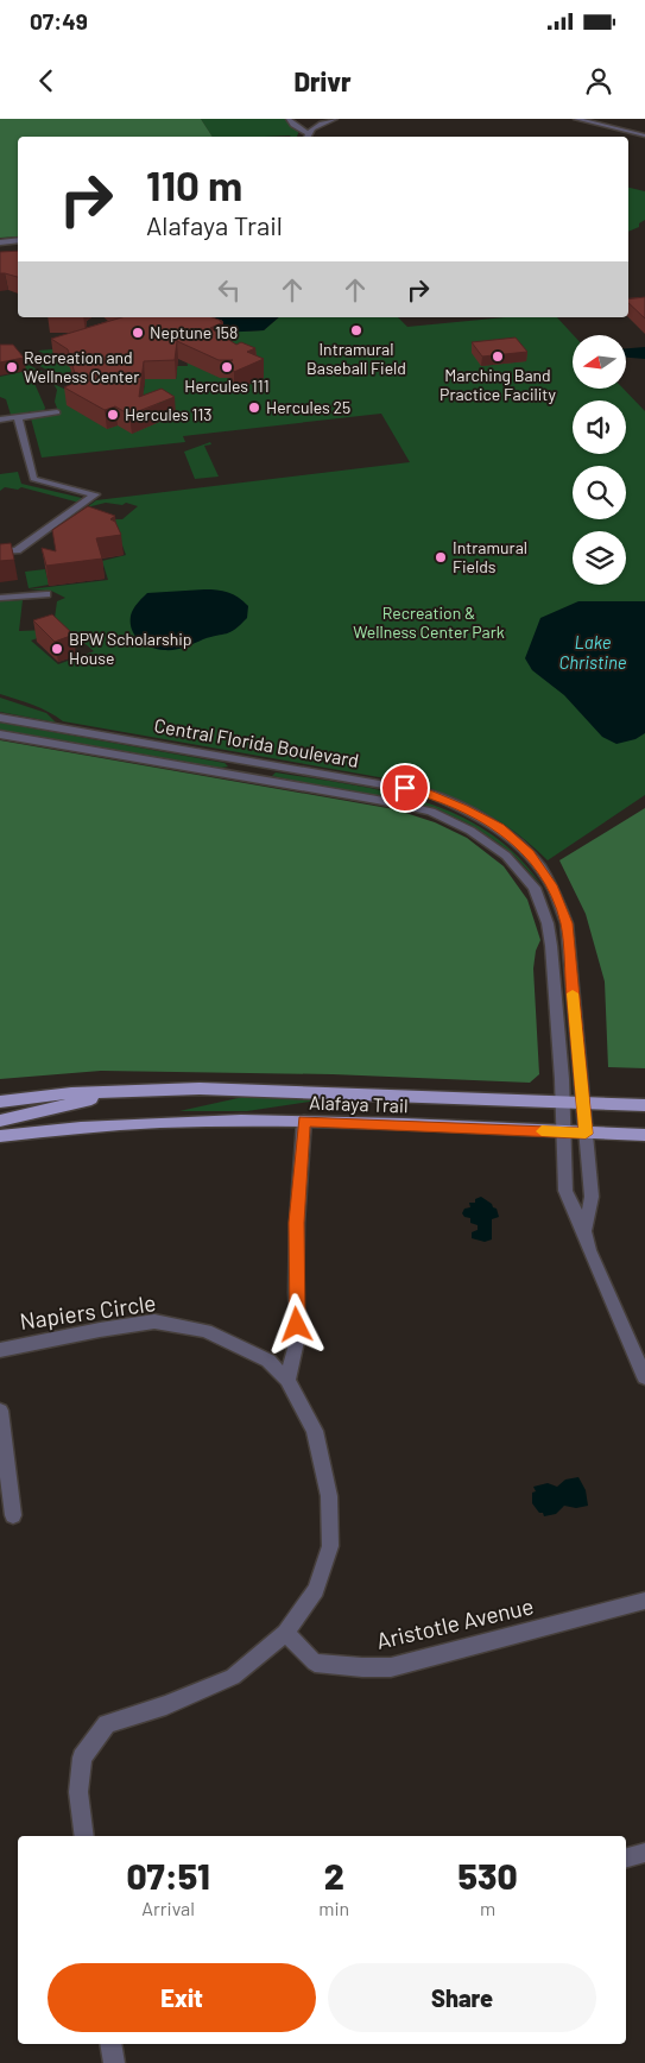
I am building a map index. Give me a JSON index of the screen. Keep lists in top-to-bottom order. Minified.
{"streets":{"main road":["Alafaya Trail"],"street":["Central Florida Boulevard","Napiers Circle","Aristotle Avenue"]},"crossings":[["Central Florida Boulevard","Alafaya Trail"],["Napiers Circle","Aristotle Avenue"]],"water":["Lake Christine"],"parks":["Recreation & Wellness Center Park"],"places":["Intramural Baseball Field","Neptune 158","Marching Band Practice Facility","Recreation and Wellness Center","Hercules 111","Hercules 25","Hercules 113","Intramural Fields","BPW Scholarship House"],"north":"left","page":{"status":"07:49","header":"Drivr","turn":["110 m","Alafaya Trail"],"eta":["07:51","Arrival","2","min","530","m"],"buttons":["Exit","Share"]}}
